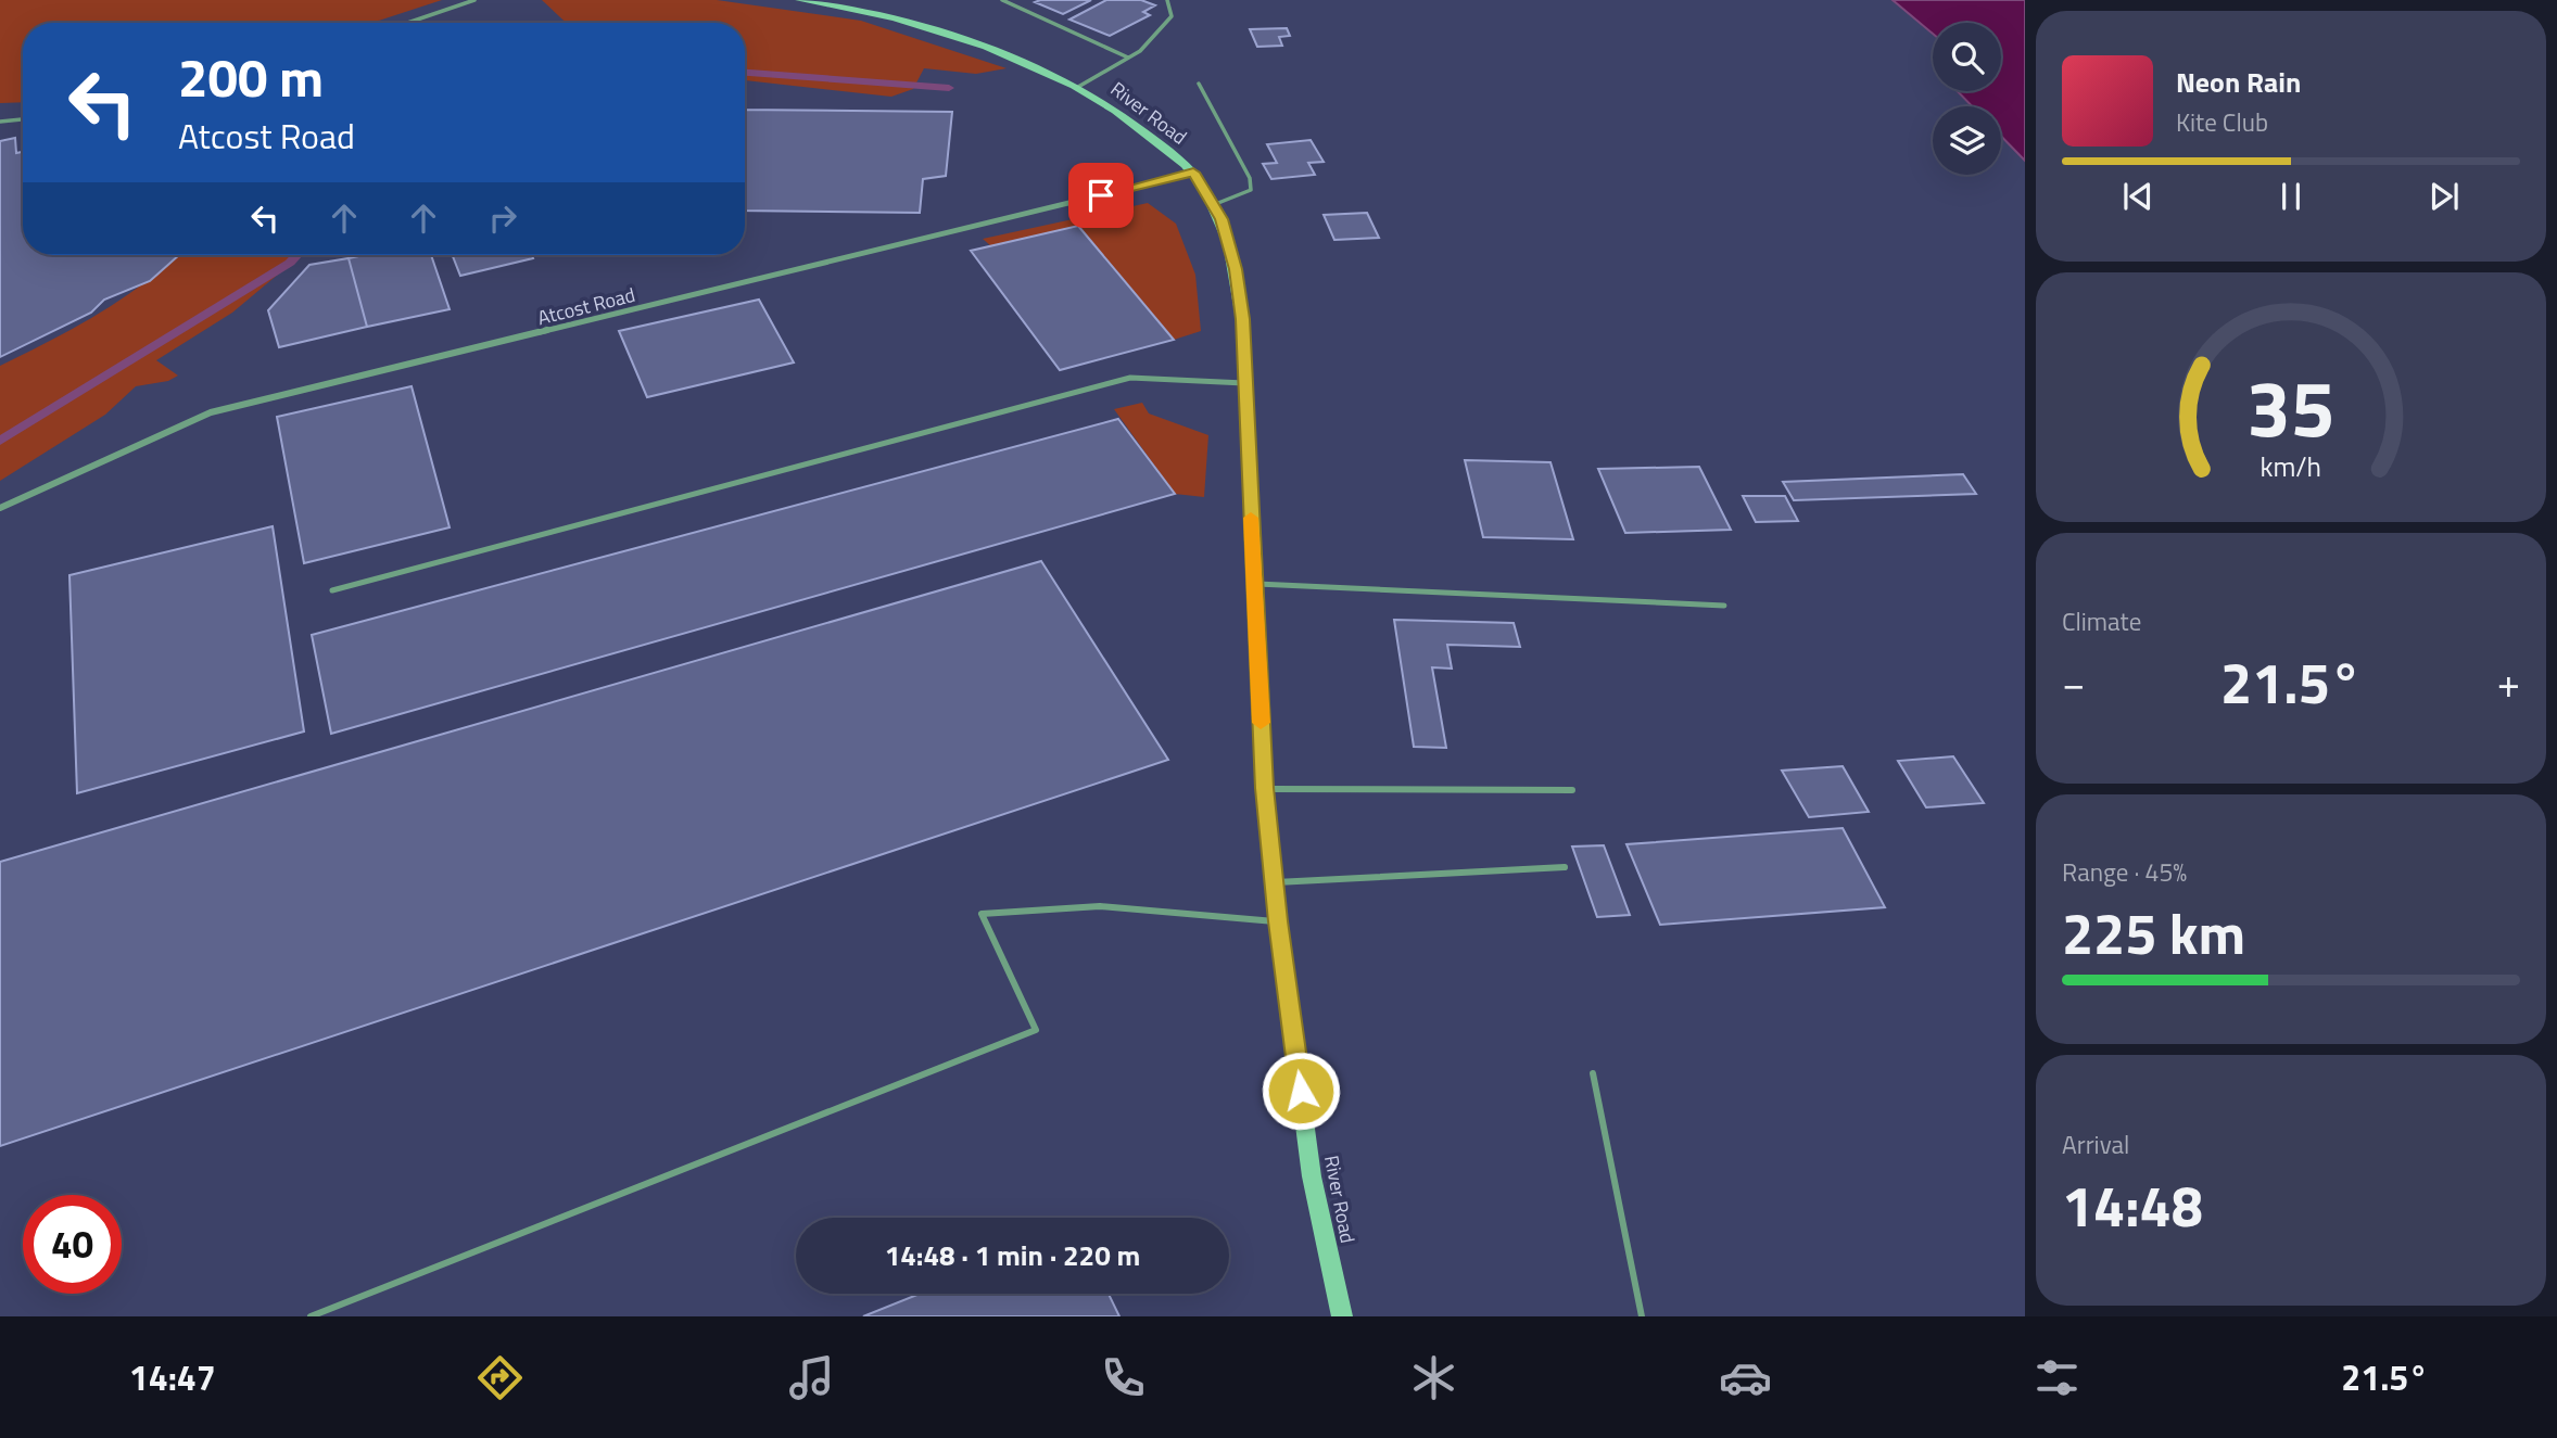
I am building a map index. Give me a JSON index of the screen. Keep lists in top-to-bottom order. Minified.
{"streets":{"street":["River Road","Atcost Road"]},"crossings":[["River Road","Atcost Road"]],"page":{"turn":["200 m","Atcost Road"],"song":["Neon Rain","Kite Club"],"tile":["Climate",["Range · 45%","225 km"],["Arrival","14:48"]],"heat":["−","21.5°","+"],"limit":"40","trip":"14:48 · 1 min · 220 m","tabs":["14:47","21.5°"],"gauge":["35","km/h"]}}
